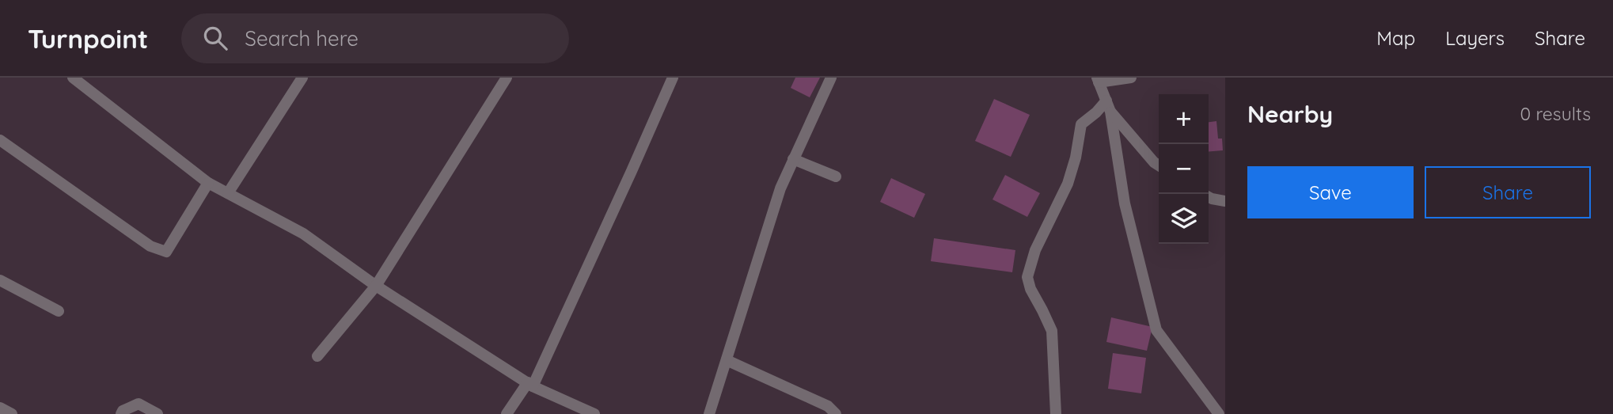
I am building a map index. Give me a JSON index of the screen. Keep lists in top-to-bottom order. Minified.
{"page":{"header":"Turnpoint","search":"Search here","nav":["Map","Layers","Share"],"heading":["Nearby","0 results"],"map_buttons":["+","−"],"buttons":["Save","Share"]}}
